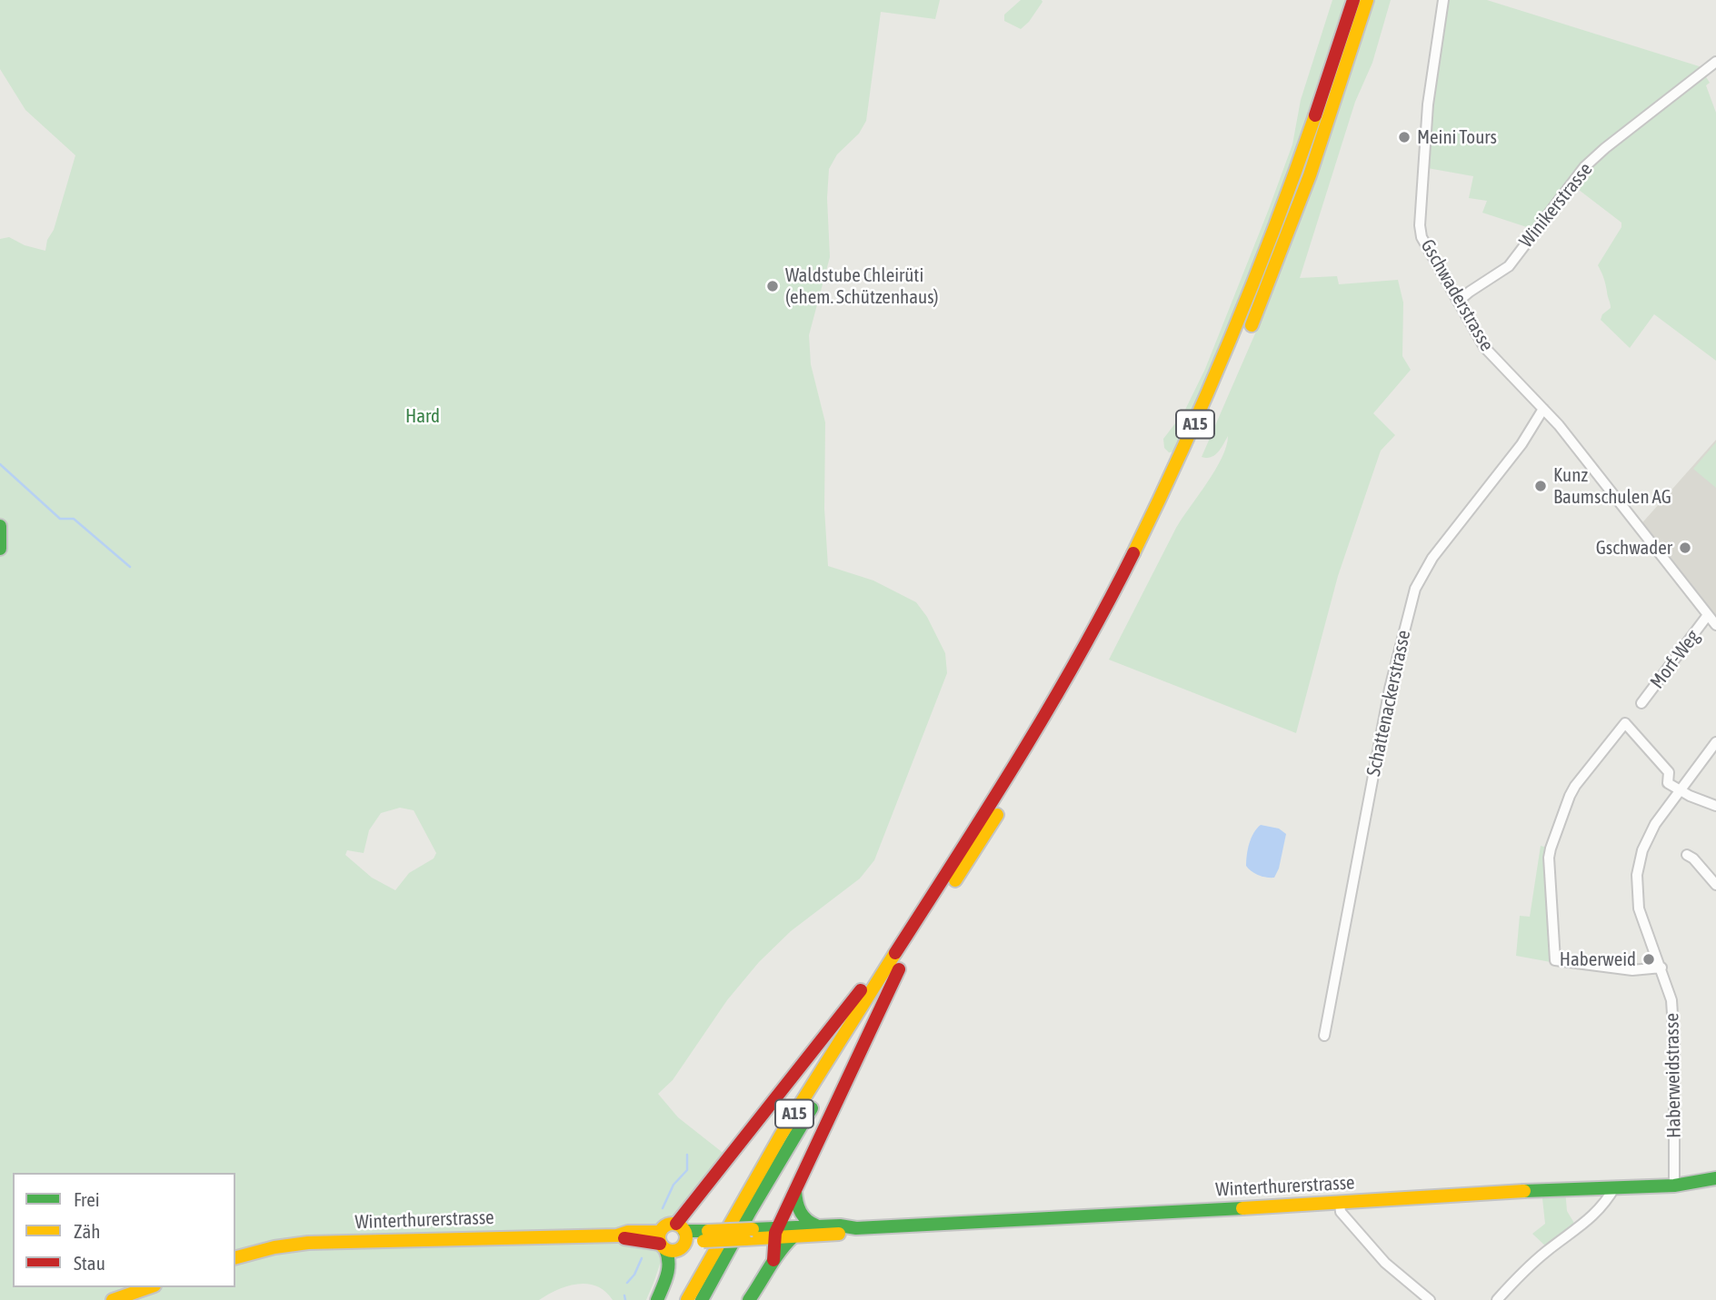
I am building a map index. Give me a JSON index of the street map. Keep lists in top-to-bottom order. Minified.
{"streets":{"main road":["A15","Winterthurerstrasse"],"street":["Winikerstrasse","Gschwaderstrasse","Morf-Weg","Schattenackerstrasse","Haberweidstrasse"]},"crossings":[["Winikerstrasse","Gschwaderstrasse"],["Gschwaderstrasse","Morf-Weg"],["Gschwaderstrasse","Schattenackerstrasse"],["Haberweidstrasse","Winterthurerstrasse"]],"parks":["Hard"],"places":["Meini Tours","Waldstube Chleirüti (ehem. Schützenhaus)","Kunz Baumschulen AG","Gschwader","Haberweid"],"legend":["Frei","Zäh","Stau"]}
